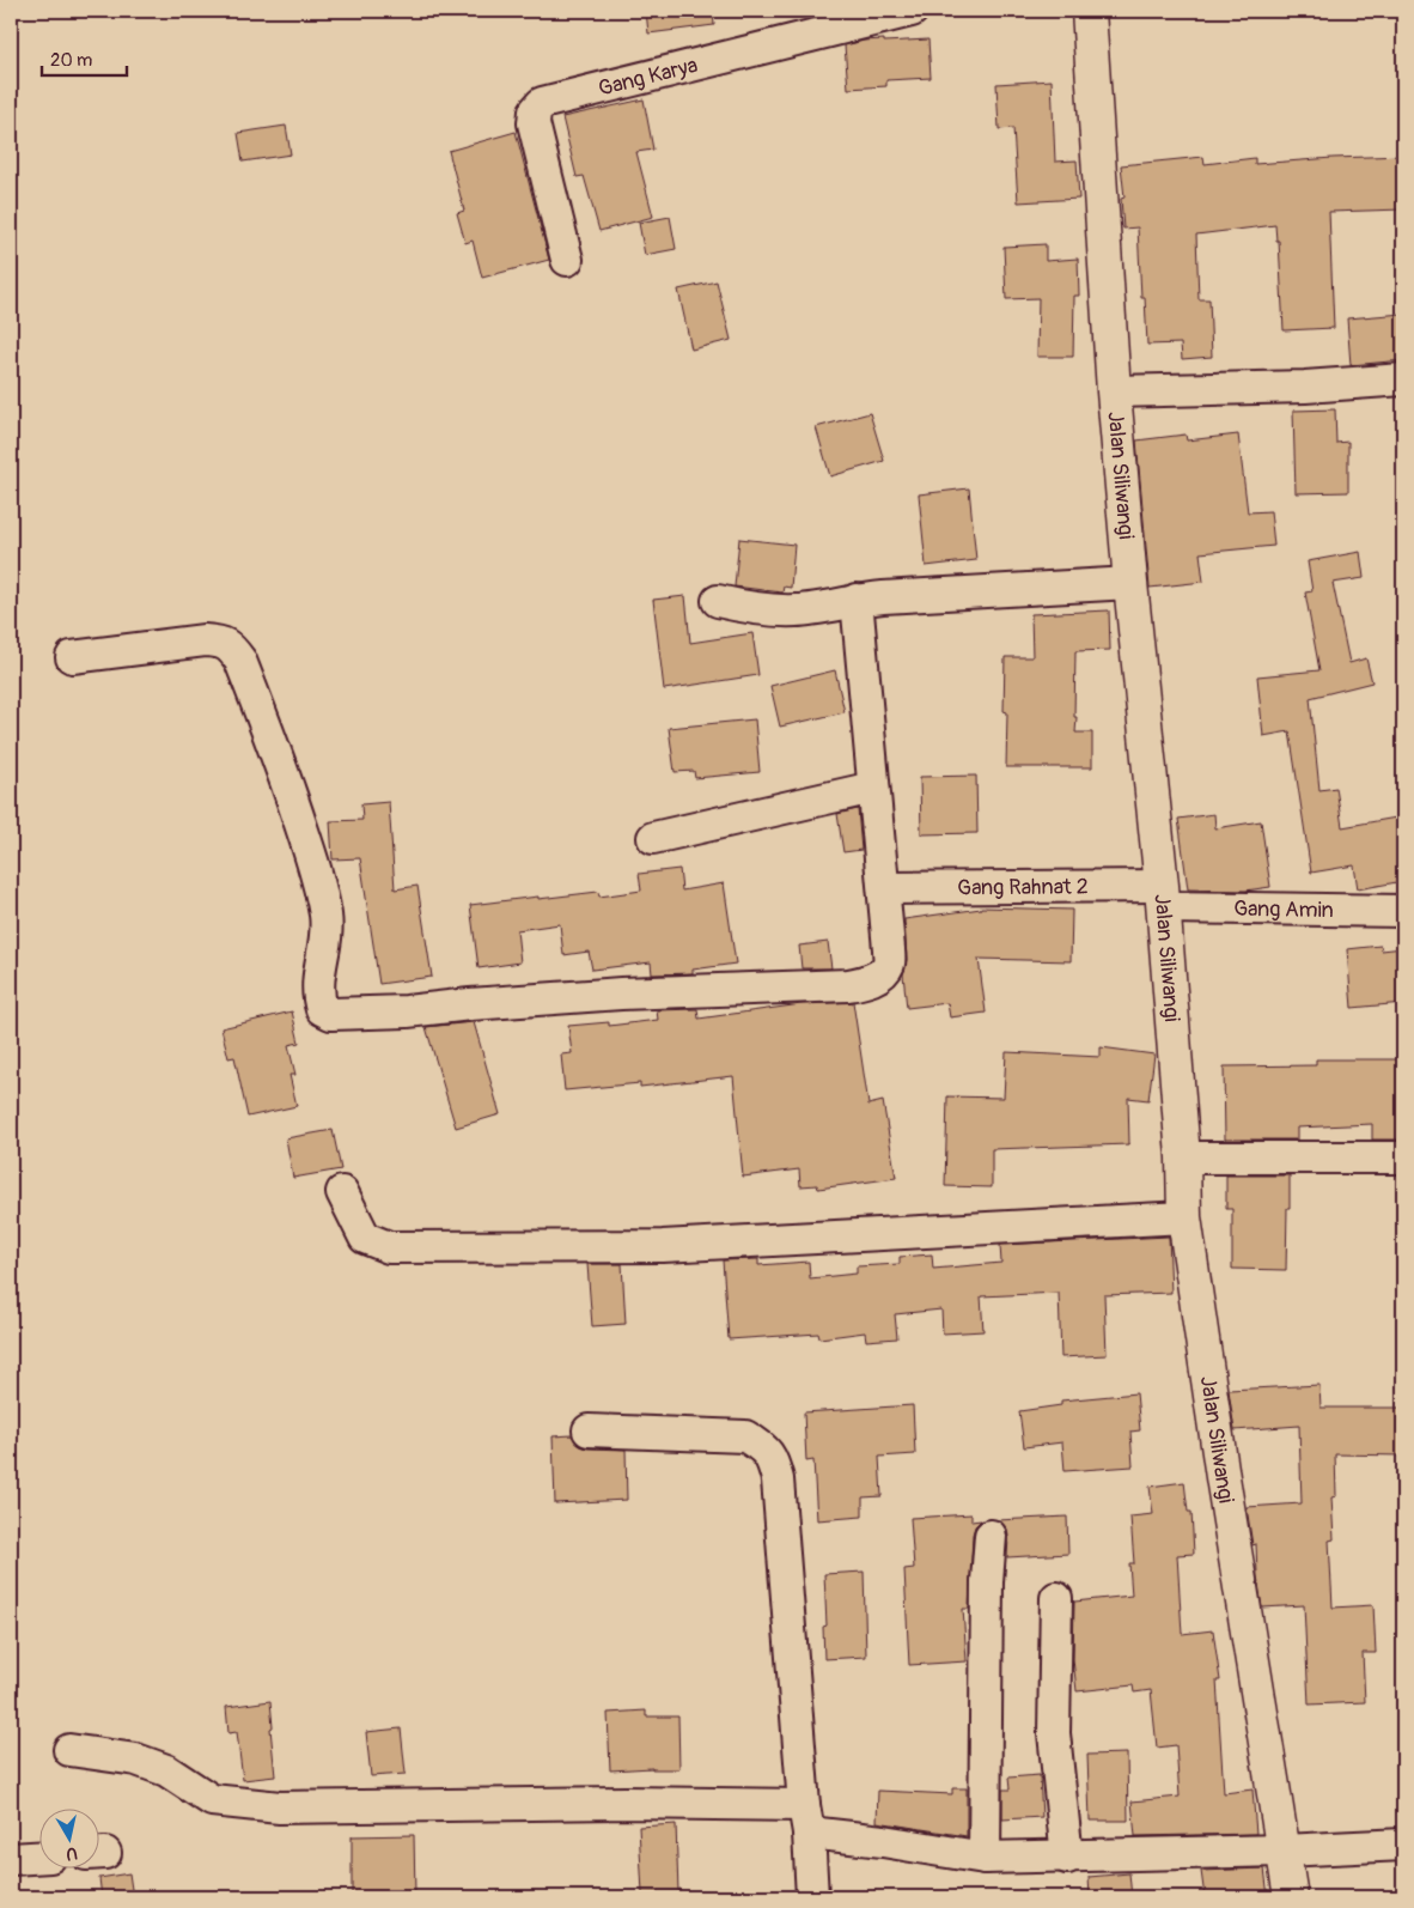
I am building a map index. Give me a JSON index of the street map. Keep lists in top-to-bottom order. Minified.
{"streets":{"street":["Gang Karya","Jalan Siliwangi","Gang Rahnat 2","Gang Amin"]},"crossings":[["Jalan Siliwangi","Gang Rahnat 2"],["Jalan Siliwangi","Gang Amin"],["Gang Rahnat 2","Gang Amin"]],"scale_bar":"20 m","north":"bottom"}
